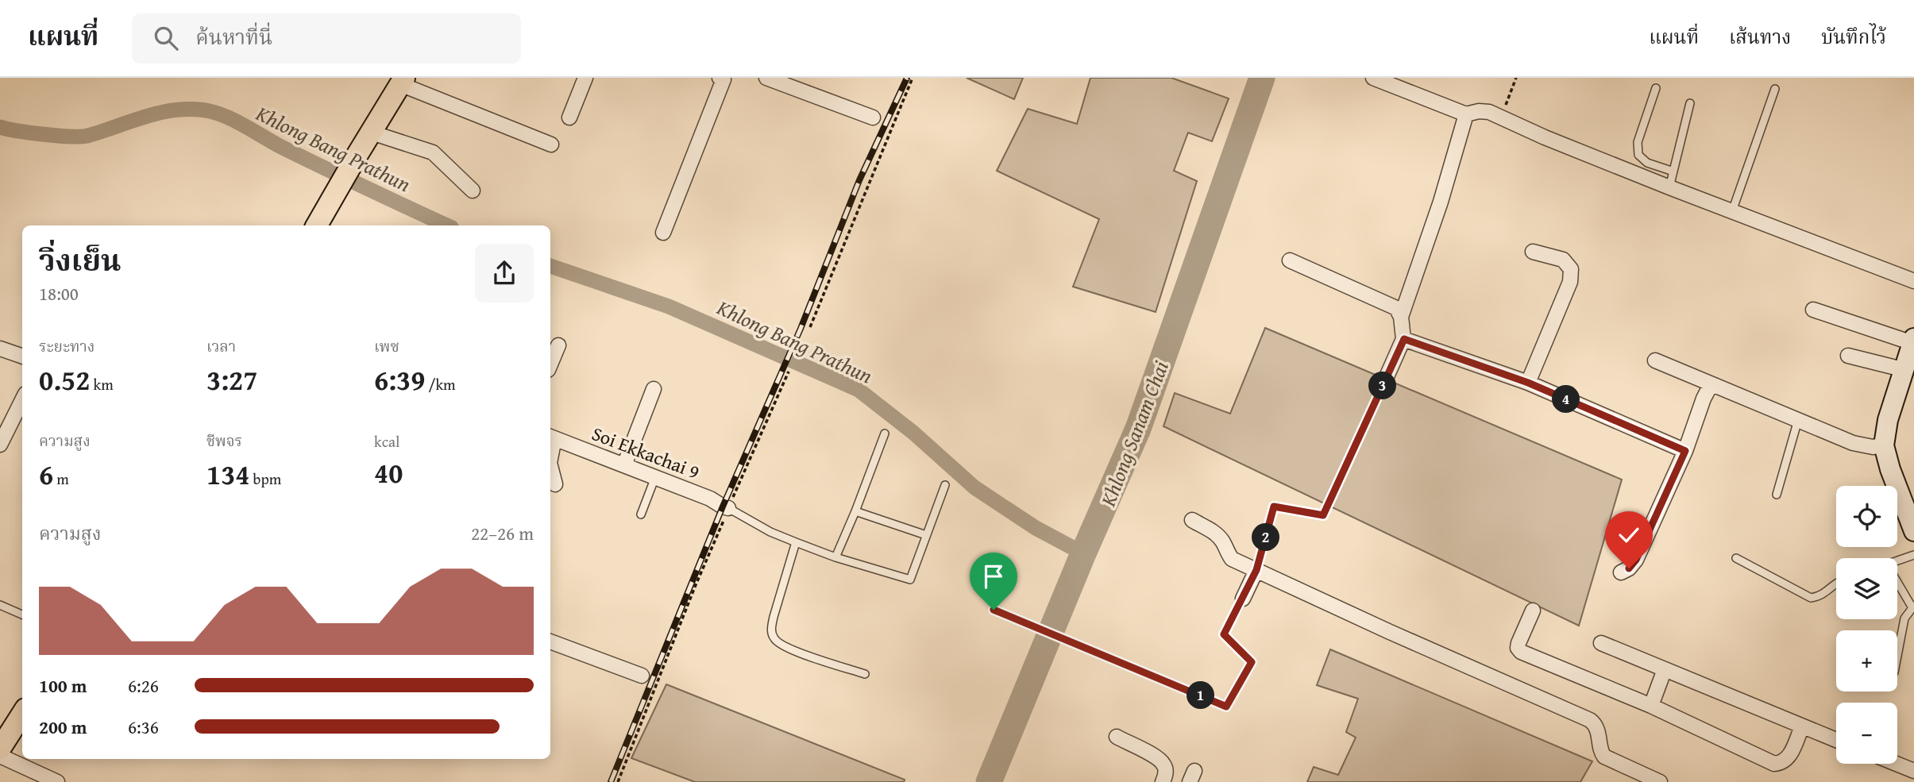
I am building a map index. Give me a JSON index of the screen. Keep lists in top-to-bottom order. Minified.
{"streets":{"street":["Soi Ekkachai 9"]},"water":["Khlong Bang Prathun","Khlong Sanam Chai"],"page":{"header":"แผนที่","search":"ค้นหาที่นี่","nav":["แผนที่","เส้นทาง","บันทึกไว้"],"heading":["วิ่งเย็น","18:00"],"stats":[["ระยะทาง","0.52 km"],["เวลา","3:27"],["เพซ","6:39 /km"],["ความสูง","6 m"],["ชีพจร","134 bpm"],["kcal","40"]],"pins":["3","4","2","1"],"map_buttons":["+","−"],"chart":["ความสูง","22–26 m"],"list":[{"name":"100 m","note":"6:26"},{"name":"200 m","note":"6:36"}]}}
